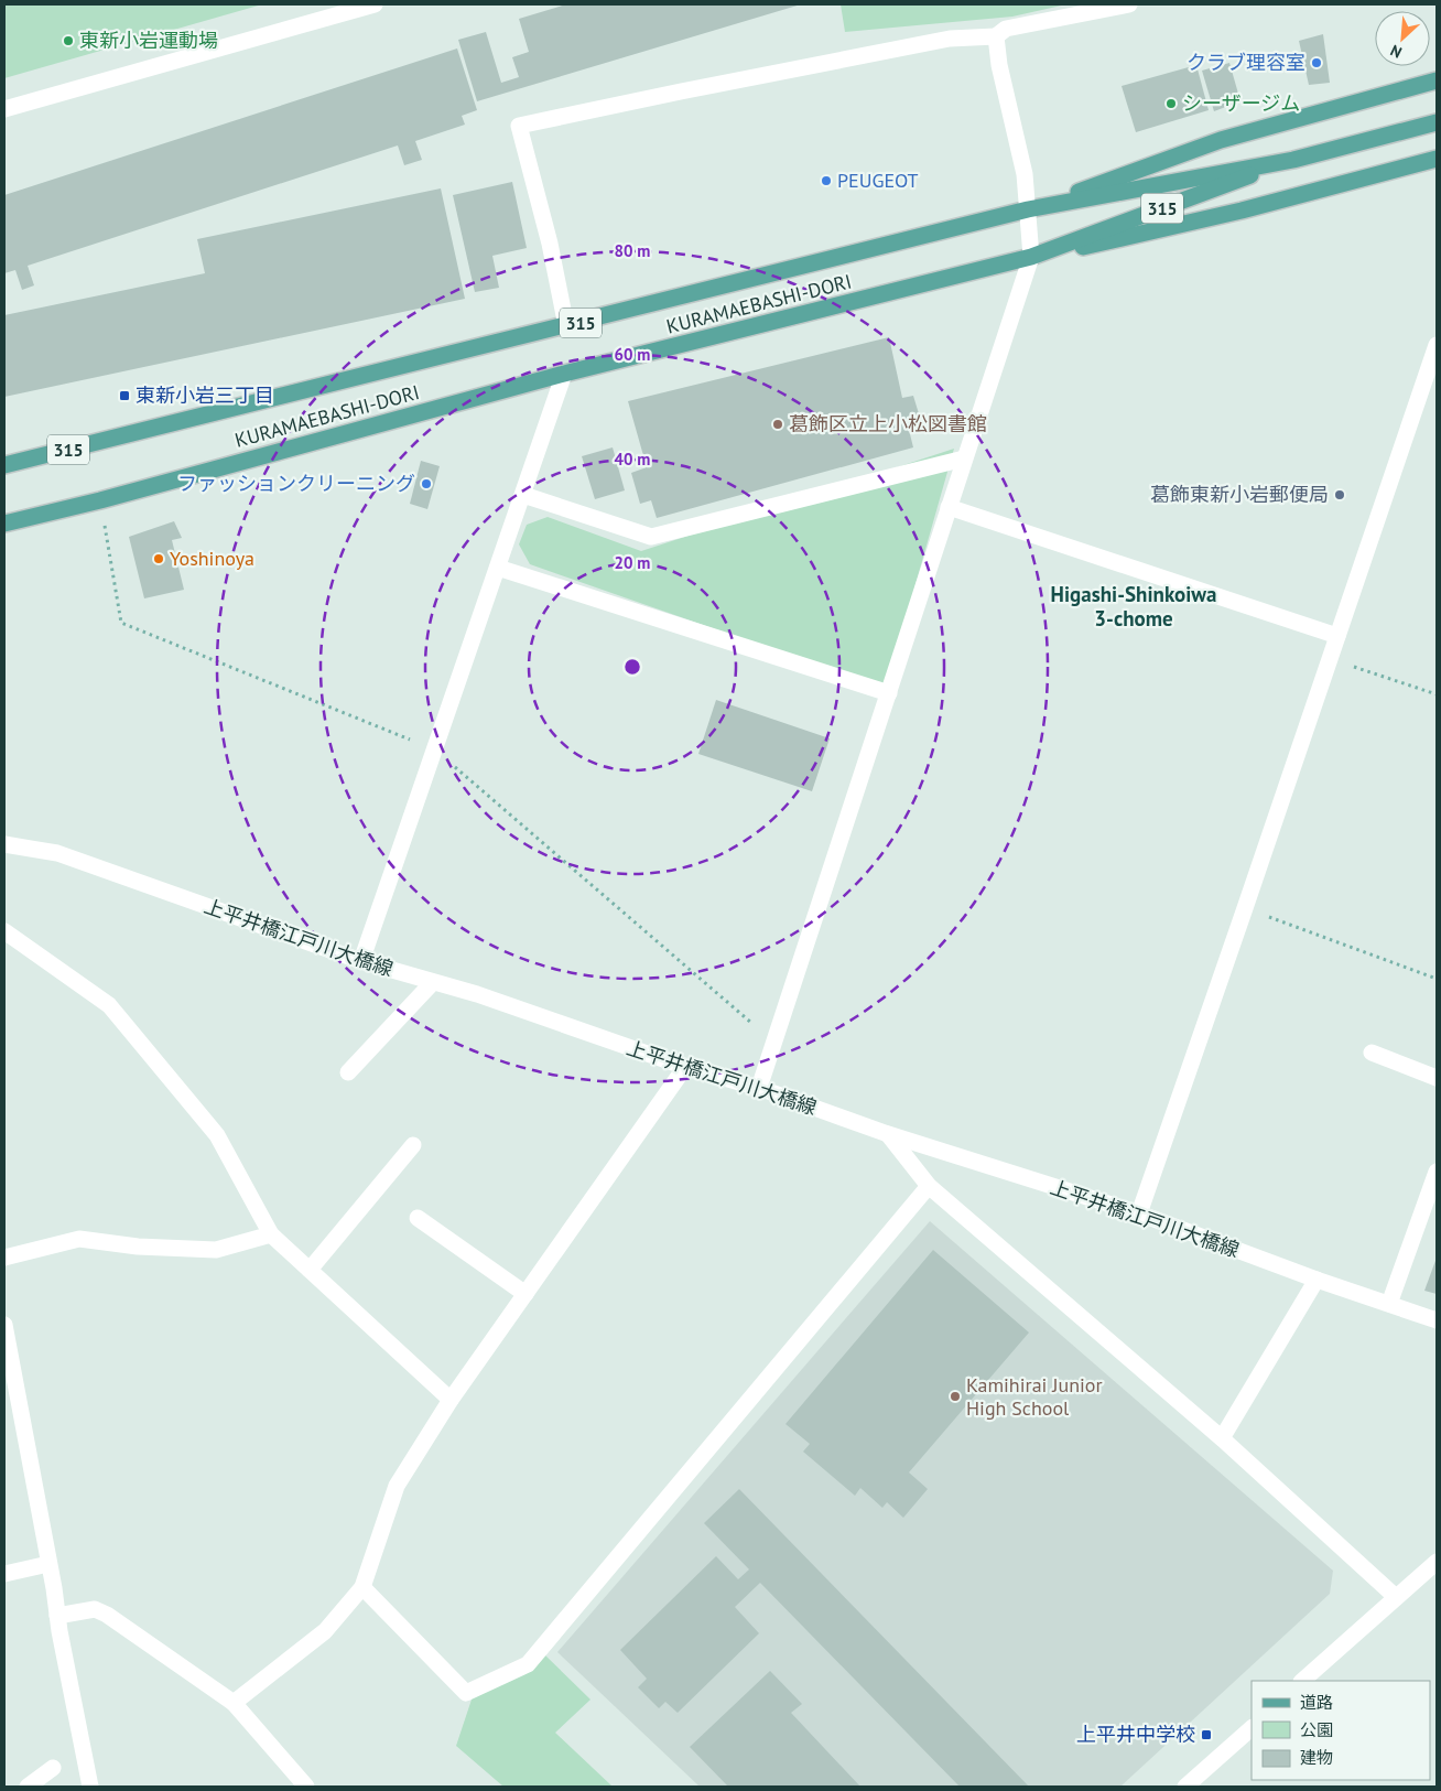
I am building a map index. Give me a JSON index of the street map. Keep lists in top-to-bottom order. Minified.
{"streets":{"main road":["315","KURAMAEBASHI-DORI"],"street":["上平井橋江戸川大橋線"]},"districts":["Higashi-Shinkoiwa 3-chome"],"places":{"other":["東新小岩運動場","クラブ理容室","シーザージム","PEUGEOT","葛飾区立上小松図書館","ファッションクリーニング","葛飾東新小岩郵便局","Yoshinoya","Kamihirai Junior High School"],"transit":["東新小岩三丁目","上平井中学校"]},"legend":["道路","公園","建物"],"north":"bottom left","rings":["80 m","60 m","40 m","20 m"]}
